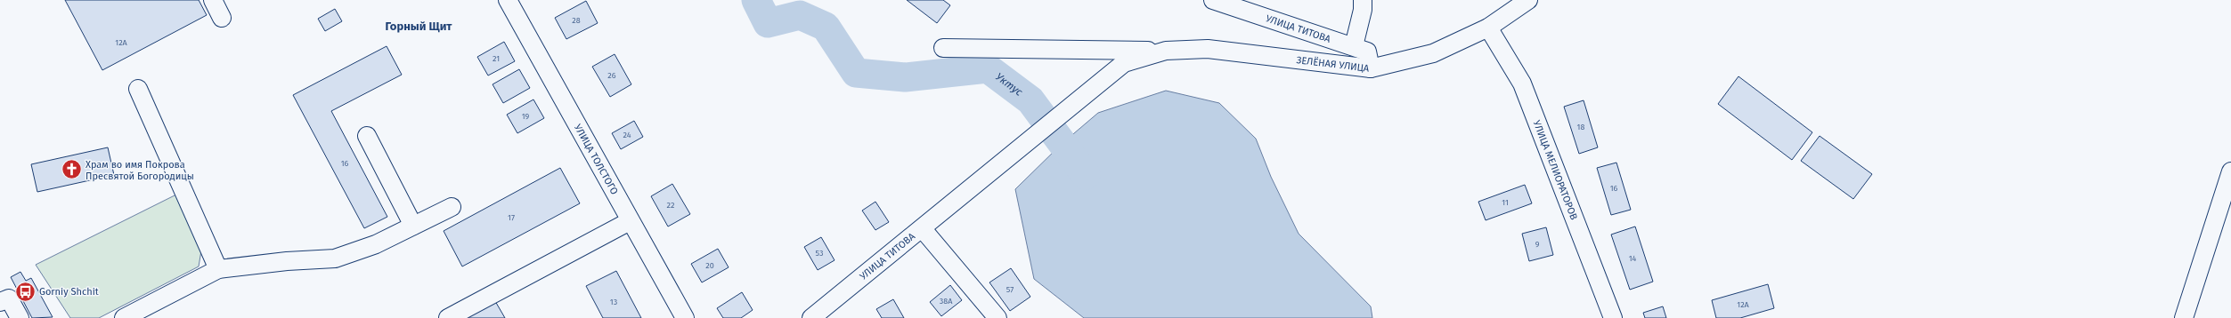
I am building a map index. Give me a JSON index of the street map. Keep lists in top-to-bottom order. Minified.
{"streets":{"street":["УЛИЦА ТИТОВА","ЗЕЛЁНАЯ УЛИЦА","УЛИЦА ТОЛСТОГО","УЛИЦА МЕЛИОРАТОРОВ"]},"crossings":[["УЛИЦА ТИТОВА","ЗЕЛЁНАЯ УЛИЦА"],["ЗЕЛЁНАЯ УЛИЦА","УЛИЦА МЕЛИОРАТОРОВ"]],"districts":["Горный Щит"],"water":["Уктус"],"places":{"church":["Храм во имя Покрова Пресвятой Богородицы"],"bus stop":["Gorniy Shchit"]},"house_numbers":["28","12А","21","26","19","18","24","16","16","11","22","17","9","53","14","20","57","38А","13","12А"]}
